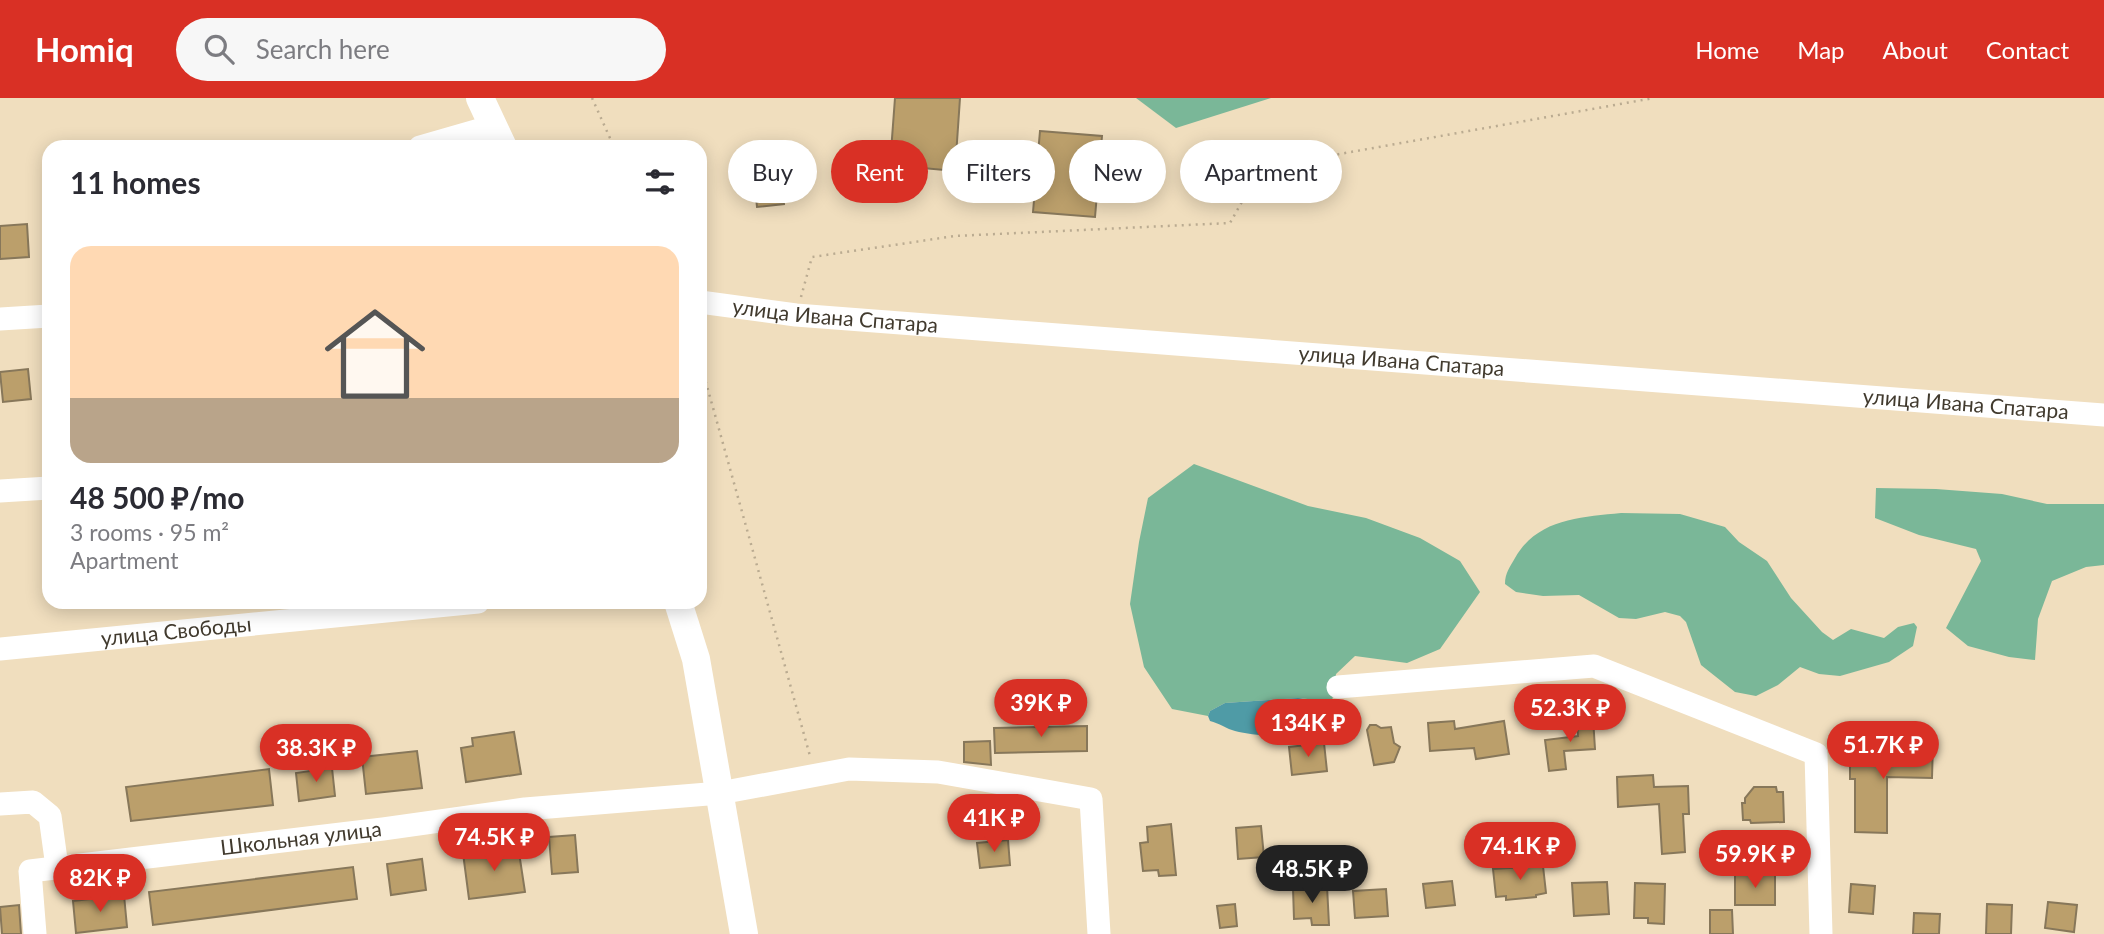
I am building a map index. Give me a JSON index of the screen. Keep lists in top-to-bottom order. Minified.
{"streets":{"street":["улица Ивана Спатара","улица Свободы","Школьная улица"]},"page":{"header":"Homiq","search":"Search here","nav":["Home","Map","About","Contact"],"chip":["Buy","Rent","Filters","New","Apartment"],"heading":"11 homes","list":[{"name":"48 500 ₽/mo","note":"3 rooms · 95 m² · Apartment"}],"price":["39K ₽","52.3K ₽","134K ₽","51.7K ₽","38.3K ₽","41K ₽","74.5K ₽","74.1K ₽","59.9K ₽","48.5K ₽","82K ₽"]}}
